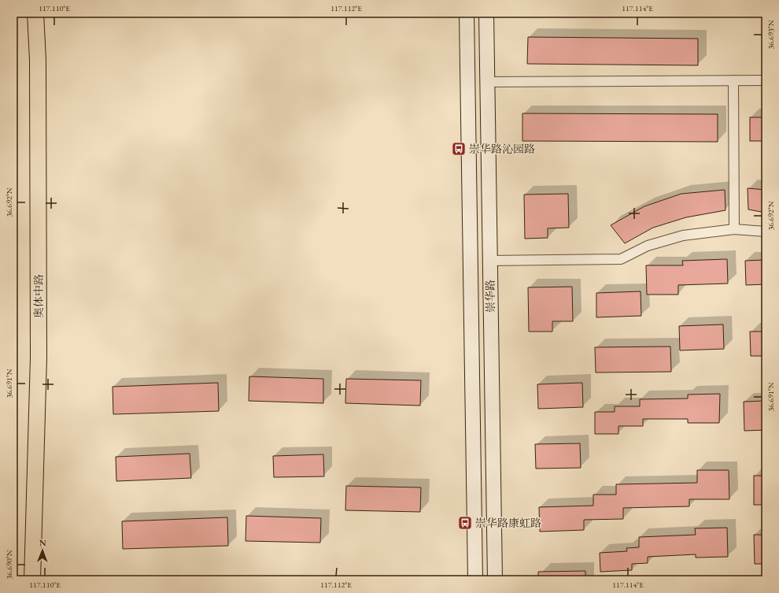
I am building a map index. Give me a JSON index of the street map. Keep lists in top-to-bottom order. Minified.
{"streets":{"main road":["奥体中路","崇华路"]},"places":{"bus stop":["崇华路沁园路","崇华路康虹路"]},"north":"top","coordinates":["117.110°E","117.112°E","117.114°E","36.693°N","36.692°N","36.691°N","36.690°N"]}
